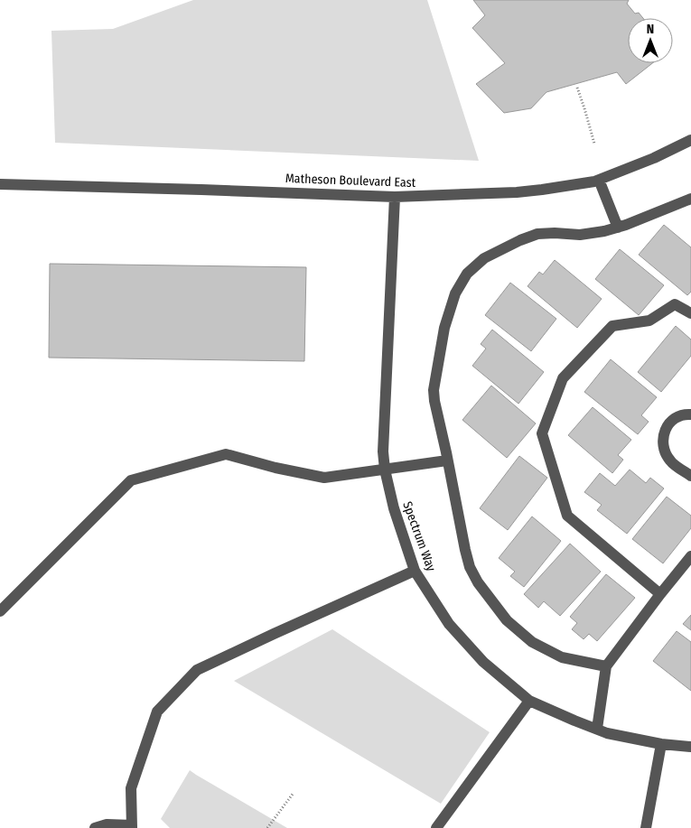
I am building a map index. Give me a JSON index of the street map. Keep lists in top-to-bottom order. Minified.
{"streets":{"street":["Matheson Boulevard East","Spectrum Way"]},"crossings":[["Matheson Boulevard East","Spectrum Way"]],"north":"top"}
